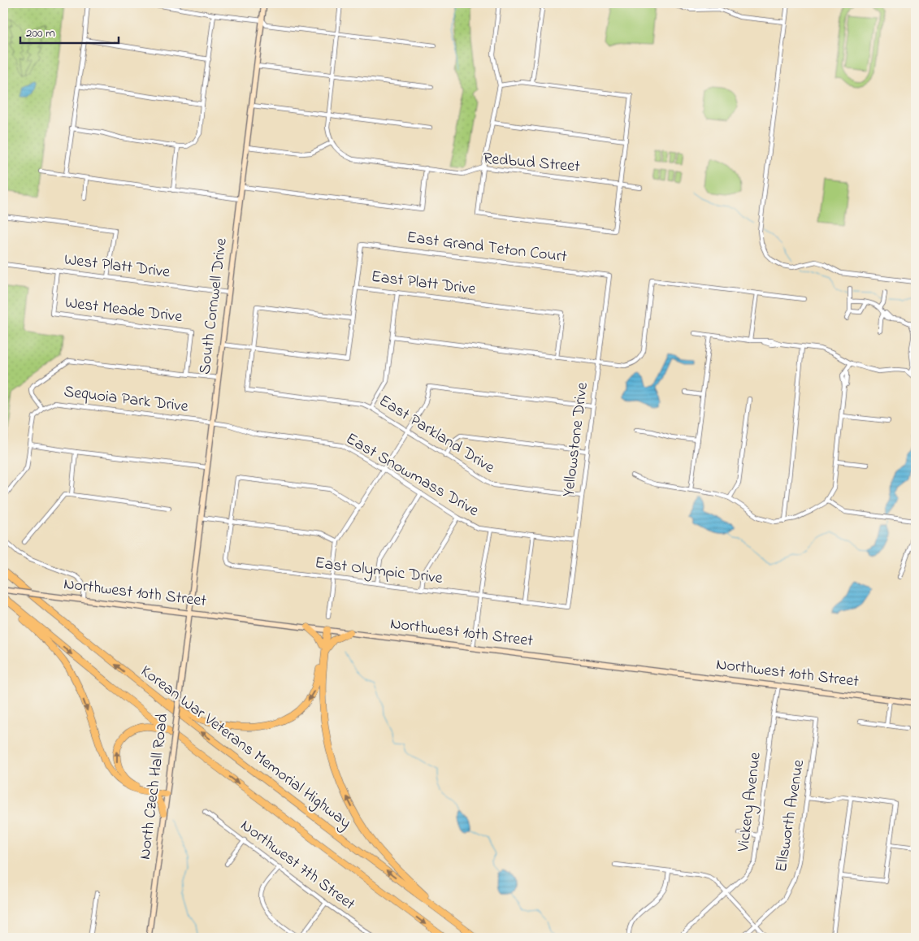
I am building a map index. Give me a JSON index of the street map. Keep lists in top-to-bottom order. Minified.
{"streets":{"highway":["Korean War Veterans Memorial Highway"],"main road":["South Cornwell Drive","Northwest 10th Street","North Czech Hall Road"],"street":["Redbud Street","East Grand Teton Court","West Platt Drive","East Platt Drive","West Meade Drive","Sequoia Park Drive","East Parkland Drive","Yellowstone Drive","East Snowmass Drive","East Olympic Drive","Vickery Avenue","Ellsworth Avenue","Northwest 7th Street"]},"crossings":[["East Grand Teton Court","East Platt Drive"],["East Grand Teton Court","Yellowstone Drive"],["West Platt Drive","South Cornwell Drive"],["West Platt Drive","West Meade Drive"],["East Platt Drive","East Parkland Drive"],["South Cornwell Drive","Sequoia Park Drive"],["South Cornwell Drive","East Snowmass Drive"],["South Cornwell Drive","Northwest 10th Street"],["South Cornwell Drive","North Czech Hall Road"],["Sequoia Park Drive","East Snowmass Drive"],["East Parkland Drive","Yellowstone Drive"],["Yellowstone Drive","East Snowmass Drive"],["Yellowstone Drive","East Olympic Drive"],["Northwest 10th Street","North Czech Hall Road"],["Northwest 10th Street","Vickery Avenue"],["Vickery Avenue","Ellsworth Avenue"]],"scale_bar":"200 m"}
